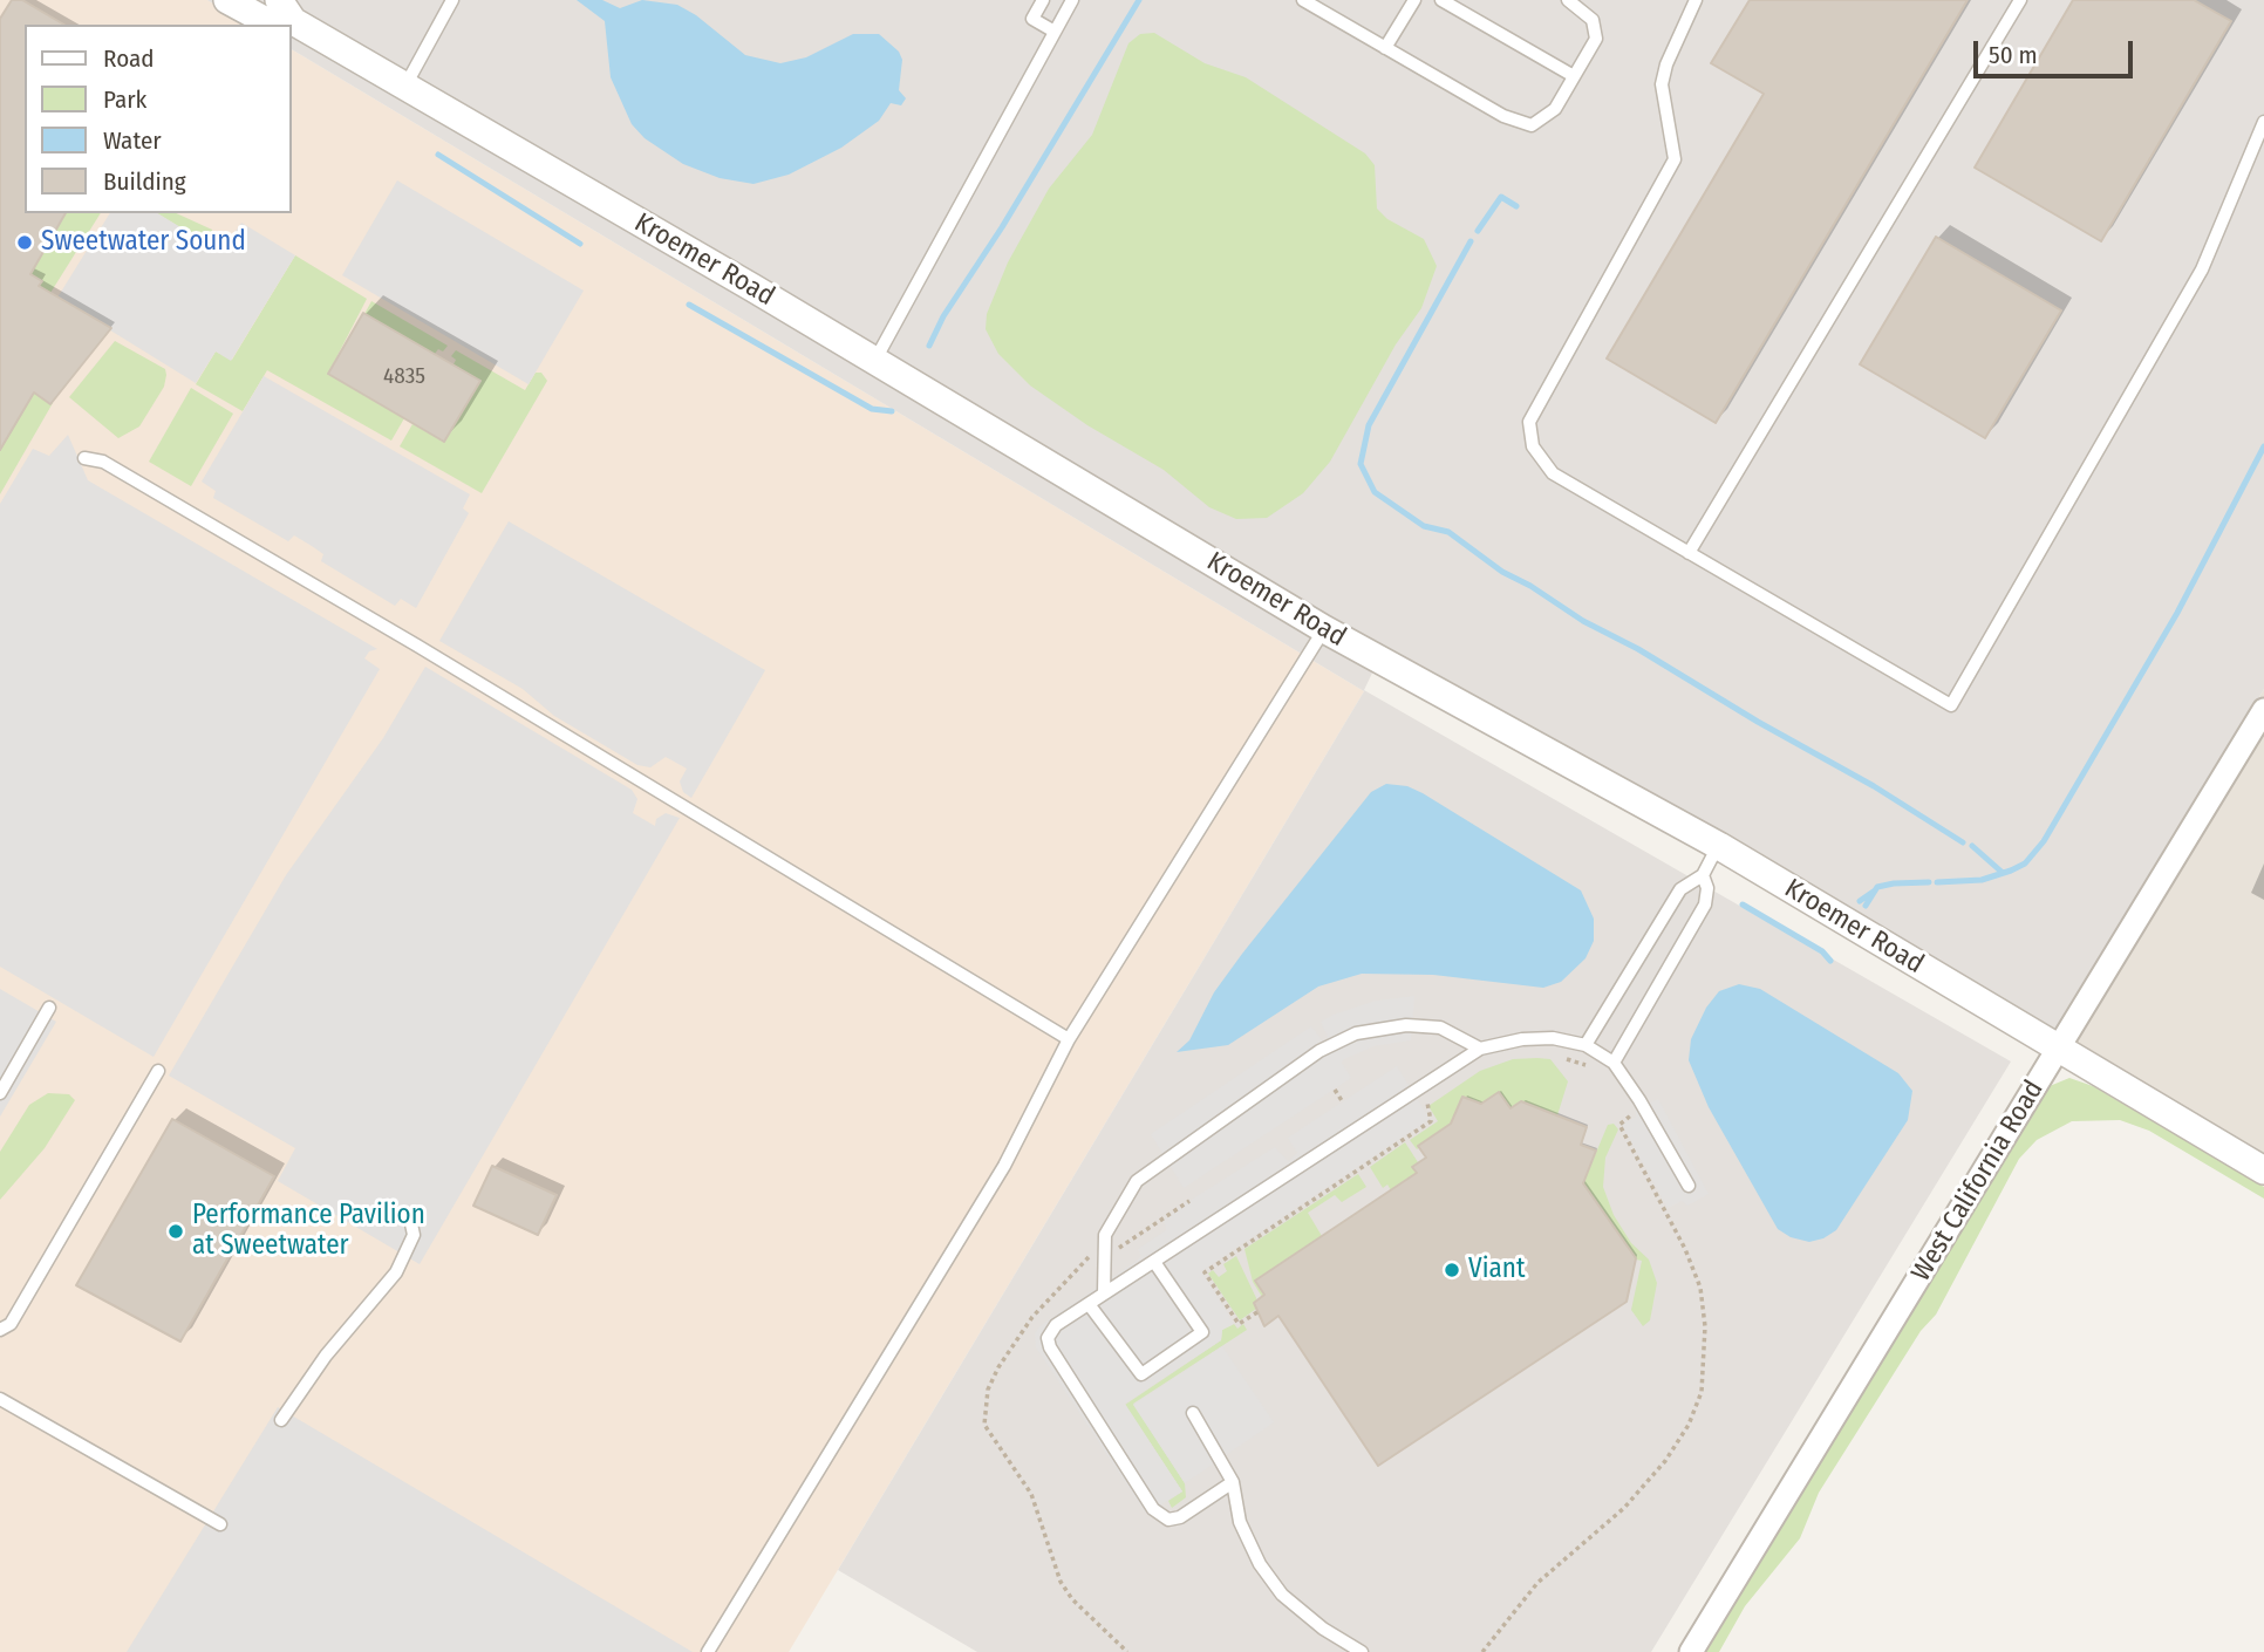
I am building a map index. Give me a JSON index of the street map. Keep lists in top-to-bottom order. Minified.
{"streets":{"street":["Kroemer Road","West California Road"]},"crossings":[["Kroemer Road","West California Road"]],"places":["Sweetwater Sound","Performance Pavilion at Sweetwater","Viant"],"house_numbers":["4835"],"legend":["Road","Park","Water","Building"],"scale_bar":"50 m"}
